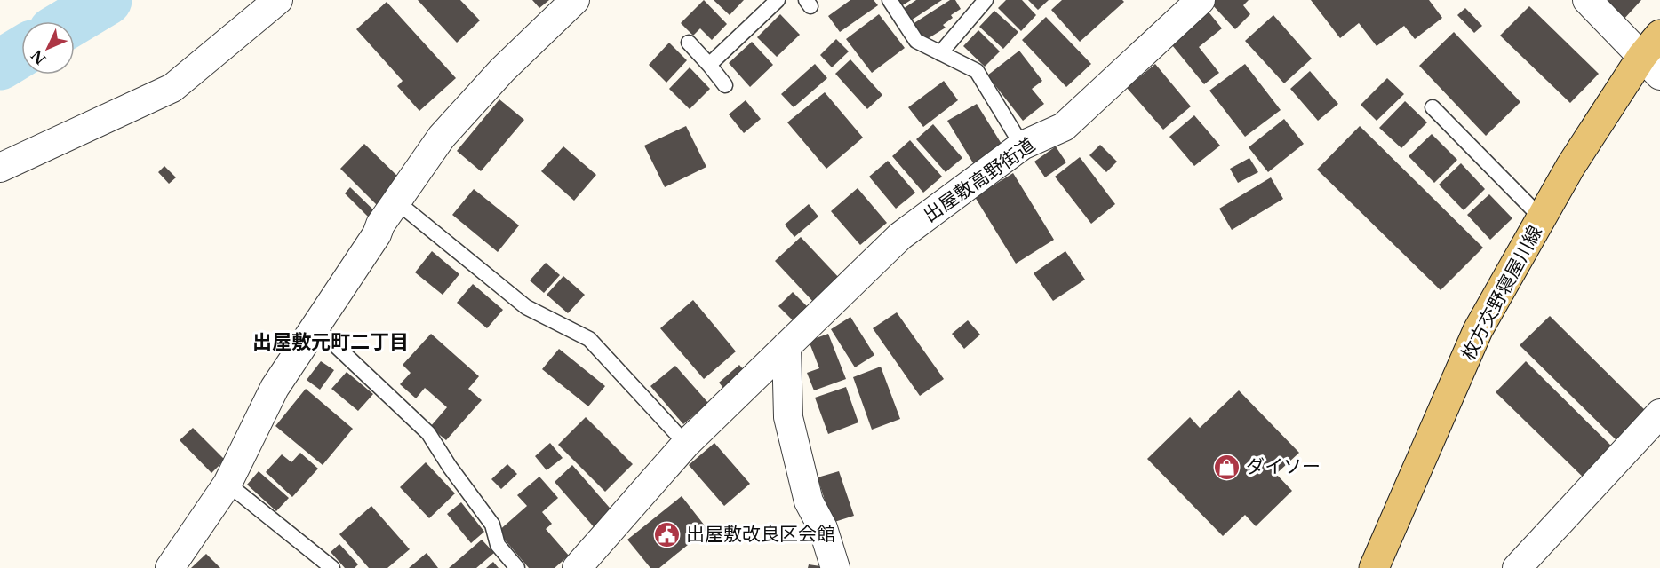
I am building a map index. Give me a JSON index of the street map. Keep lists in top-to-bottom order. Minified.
{"streets":{"main road":["枚方交野寝屋川線"],"street":["出屋敷高野街道"]},"districts":["出屋敷元町二丁目"],"places":{"shop":["ダイソー"],"public building":["出屋敷改良区会館"]},"north":"bottom left"}
